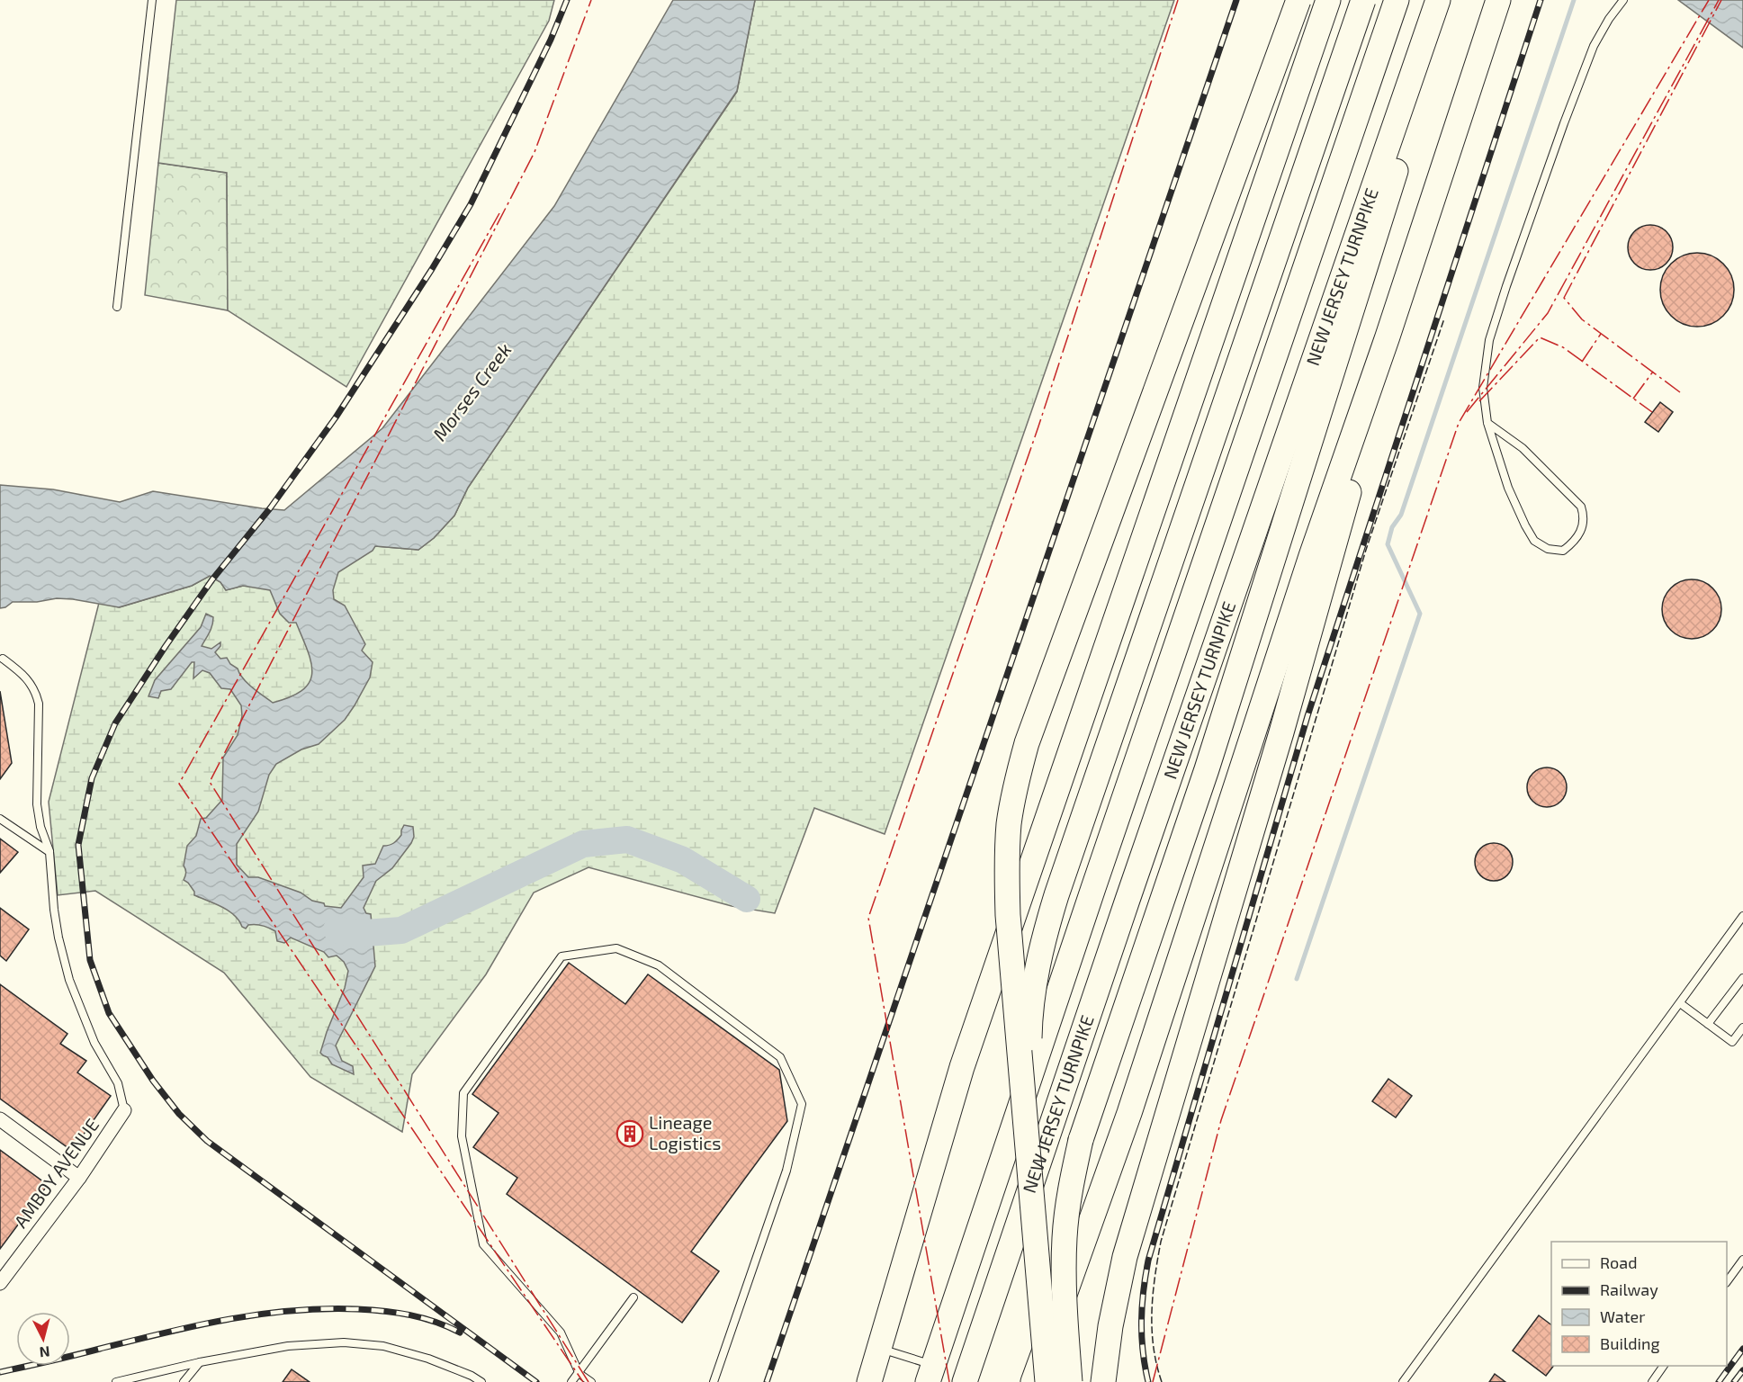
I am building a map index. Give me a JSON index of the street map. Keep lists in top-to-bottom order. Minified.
{"streets":{"highway":["NEW JERSEY TURNPIKE"],"street":["AMBOY AVENUE"]},"water":["Morses Creek"],"places":{"building":["Lineage Logistics"]},"legend":["Road","Railway","Water","Building"],"north":"bottom"}
